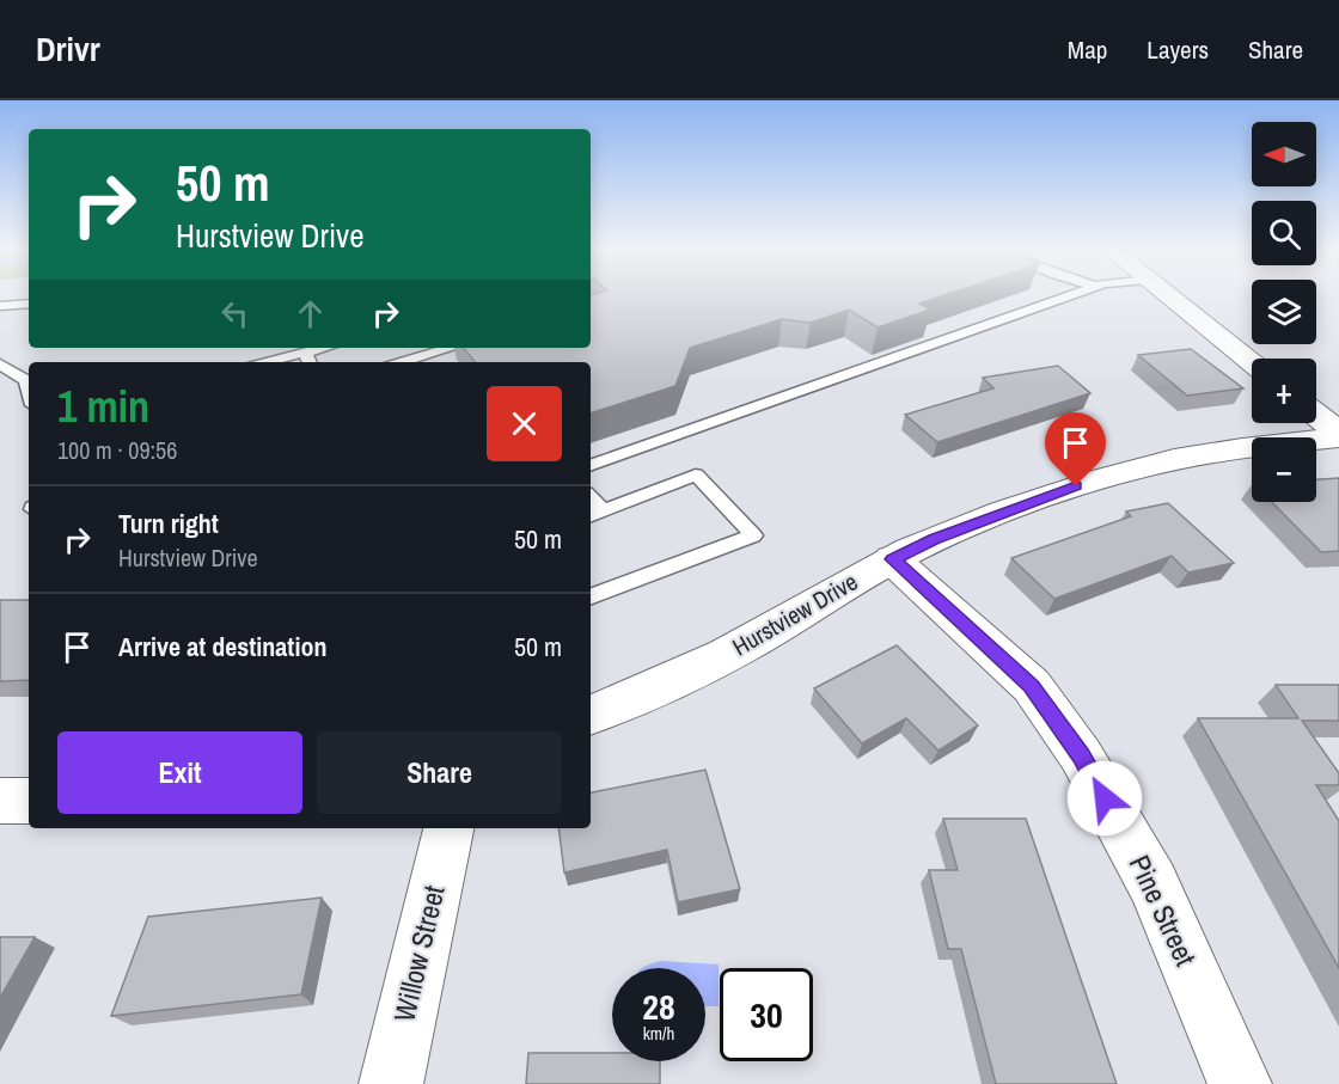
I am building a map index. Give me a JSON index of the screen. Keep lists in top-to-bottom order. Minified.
{"streets":{"street":["Hurstview Drive","Pine Street","Willow Street"]},"crossings":[["Hurstview Drive","Pine Street"]],"north":"left","page":{"header":"Drivr","nav":["Map","Layers","Share"],"map_buttons":["+","−"],"turn":["50 m","Hurstview Drive"],"heading":["1 min","100 m · 09:56"],"list":[{"name":"Turn right","note":"Hurstview Drive","value":"50 m"},{"name":"Arrive at destination","value":"50 m"}],"buttons":["Exit","Share"],"speed":"28 km/h","limit":"30"}}
